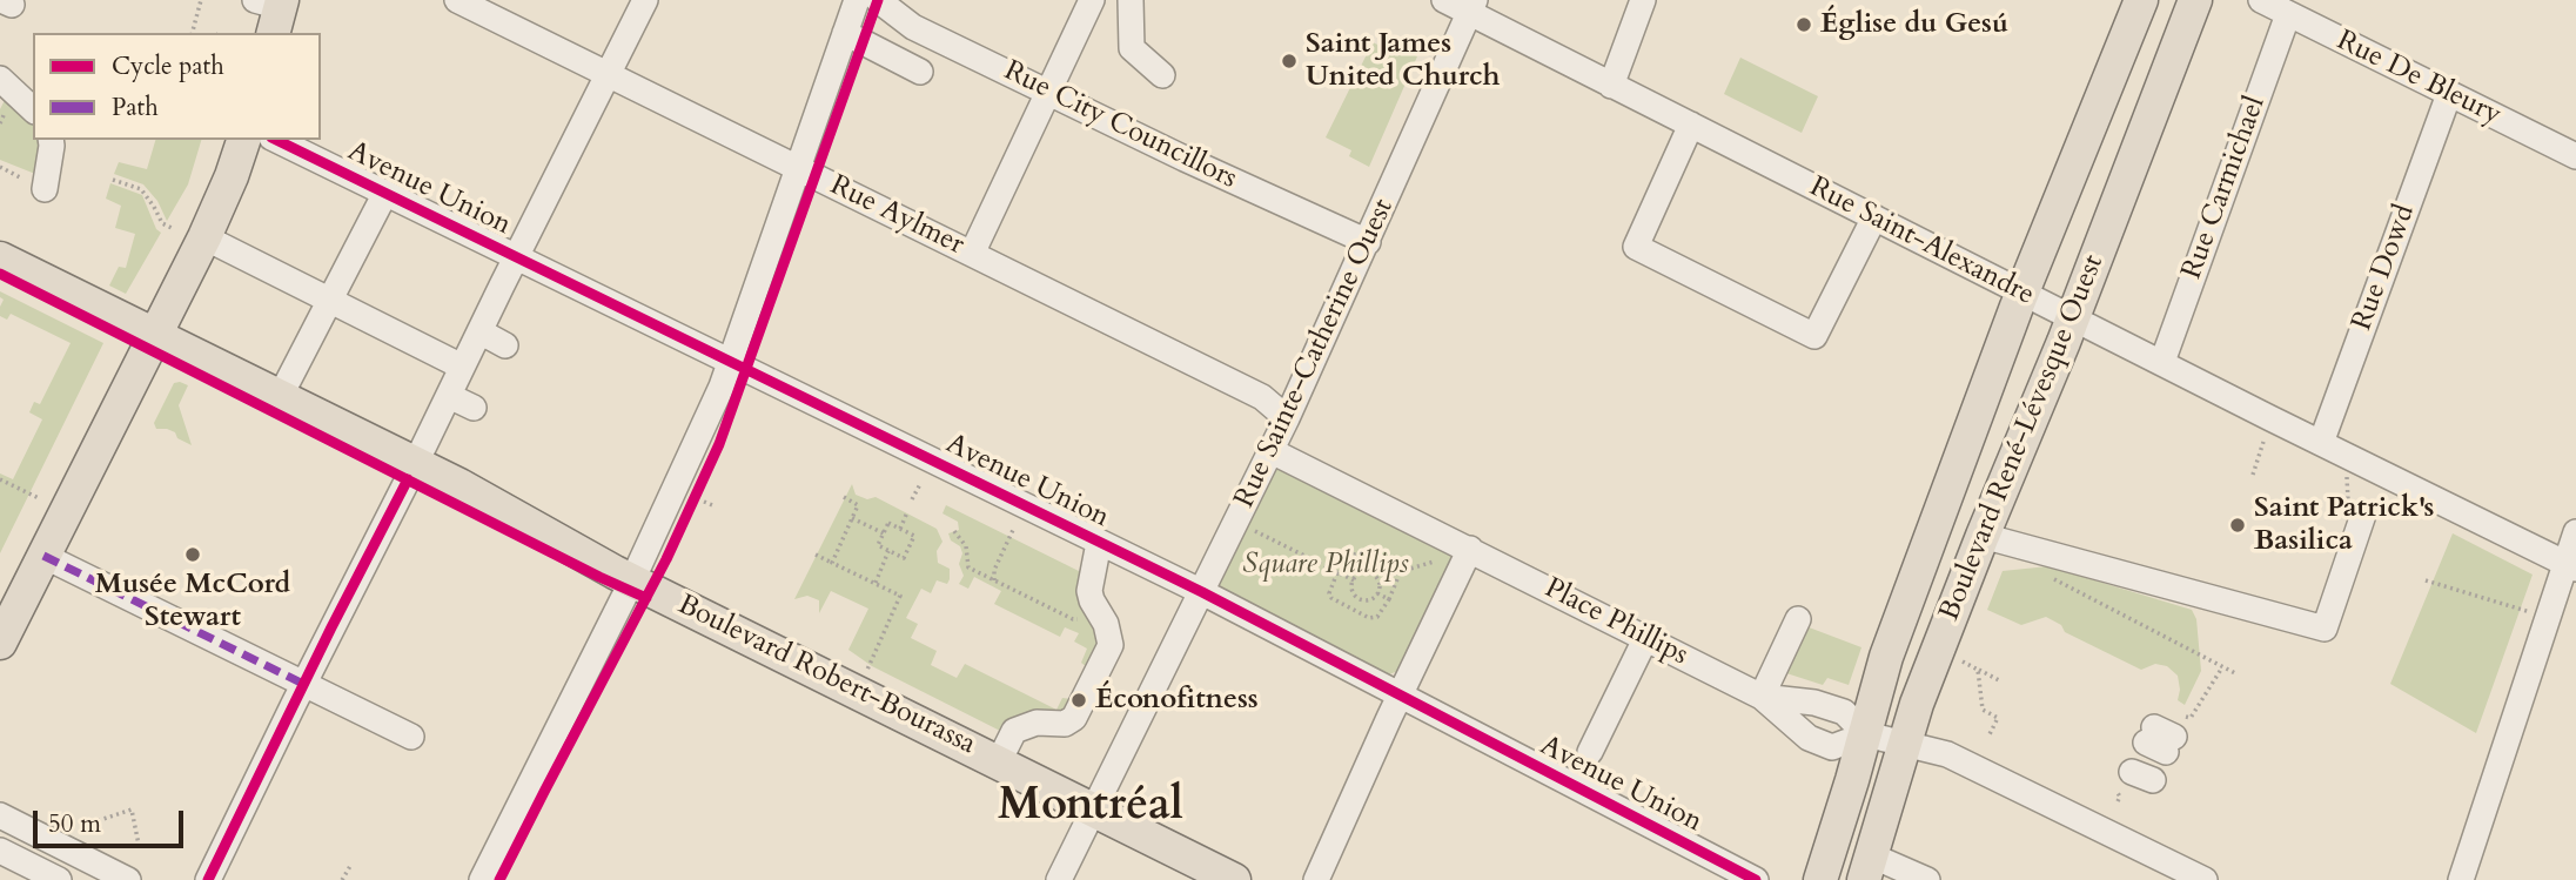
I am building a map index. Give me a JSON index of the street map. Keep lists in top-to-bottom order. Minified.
{"streets":{"main road":["Boulevard René-Lévesque Ouest","Boulevard Robert-Bourassa"],"street":["Rue De Bleury","Rue City Councillors","Rue Carmichael","Avenue Union","Rue Aylmer","Rue Saint-Alexandre","Rue Dowd","Rue Sainte-Catherine Ouest","Place Phillips"]},"crossings":[["Rue De Bleury","Rue Carmichael"],["Rue De Bleury","Rue Dowd"],["Rue City Councillors","Rue Sainte-Catherine Ouest"],["Rue Carmichael","Rue Saint-Alexandre"],["Avenue Union","Rue Sainte-Catherine Ouest"],["Rue Aylmer","Rue Sainte-Catherine Ouest"],["Rue Saint-Alexandre","Rue Dowd"],["Rue Saint-Alexandre","Rue Sainte-Catherine Ouest"],["Rue Saint-Alexandre","Boulevard René-Lévesque Ouest"],["Rue Sainte-Catherine Ouest","Place Phillips"],["Rue Sainte-Catherine Ouest","Boulevard Robert-Bourassa"]],"districts":["Montréal"],"parks":["Square Phillips"],"places":["Église du Gesú","Saint James United Church","Saint Patrick's Basilica","Musée McCord Stewart","Éconofitness"],"legend":["Cycle path","Path"],"scale_bar":"50 m"}
